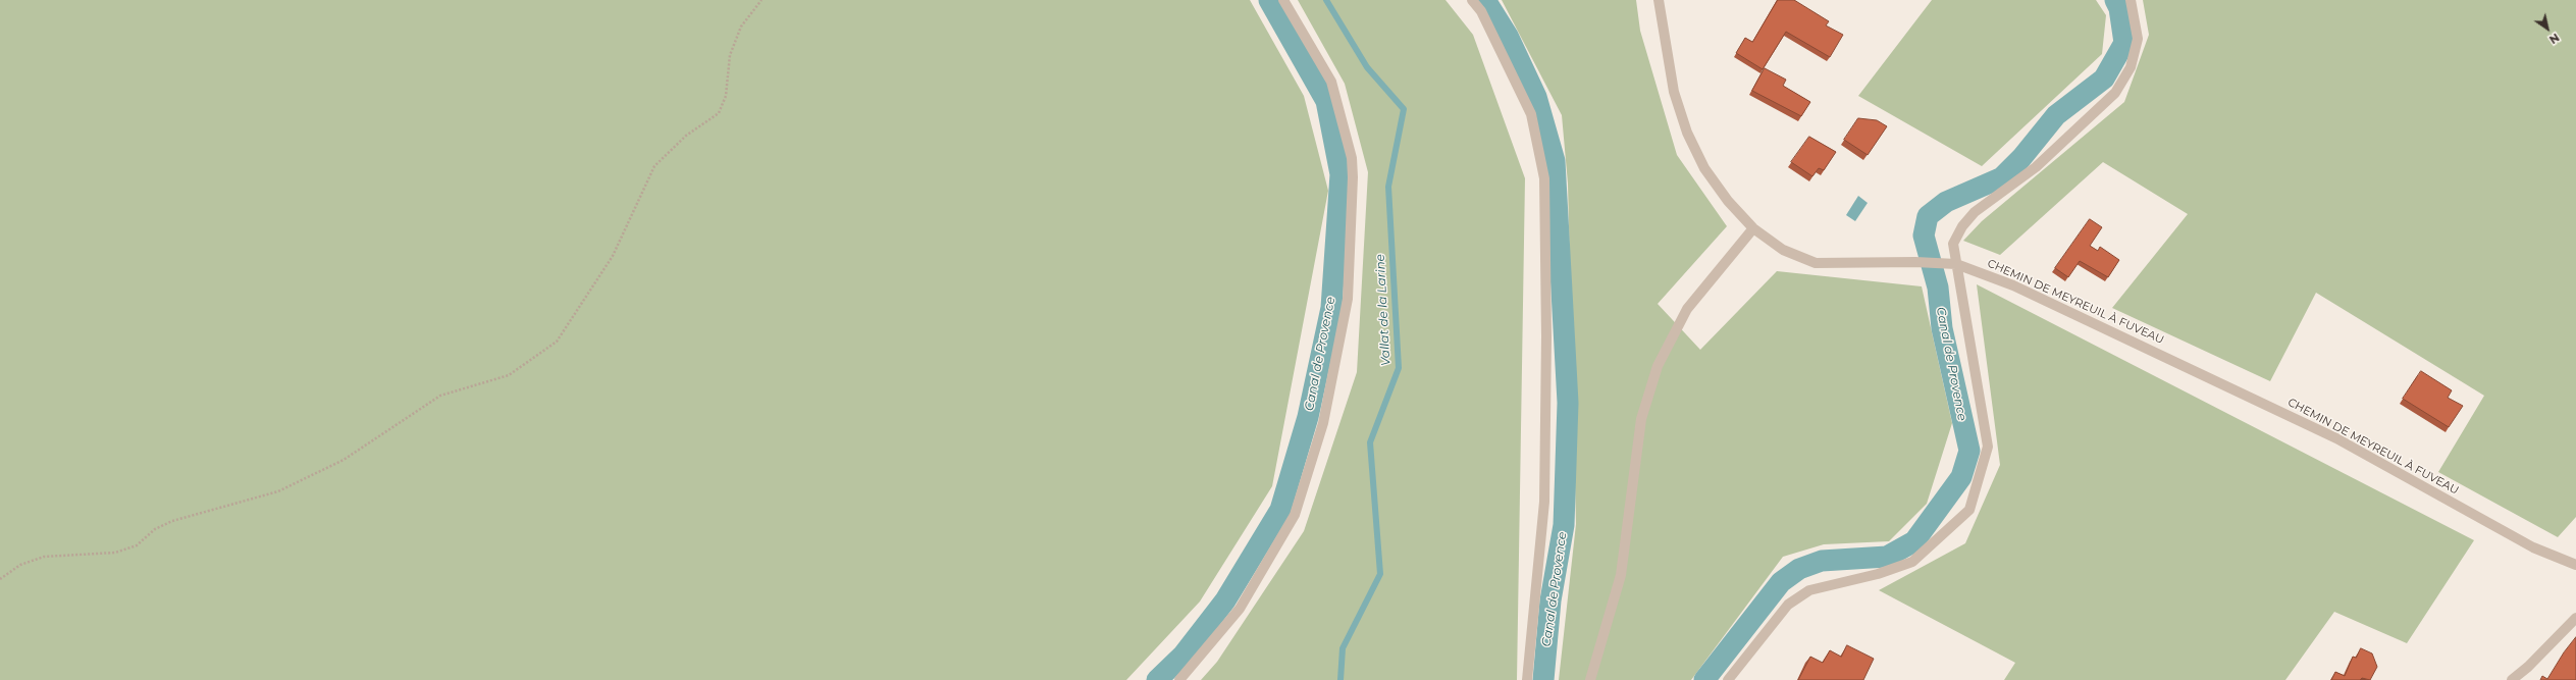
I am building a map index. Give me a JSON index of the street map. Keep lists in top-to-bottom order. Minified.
{"streets":{"street":["CHEMIN DE MEYREUIL À FUVEAU"]},"water":["Vallat de la Larine","Canal de Provence"],"north":"bottom right"}
